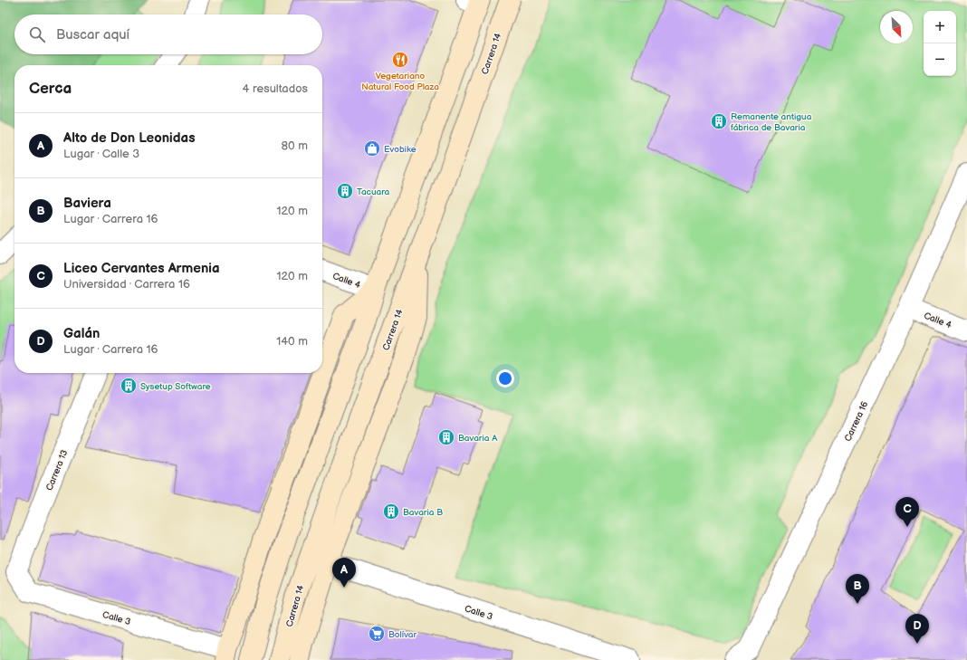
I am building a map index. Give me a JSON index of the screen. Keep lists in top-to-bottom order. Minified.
{"streets":{"main road":["Carrera 14"],"street":["Calle 4","Carrera 16","Carrera 13","Calle 3"]},"crossings":[["Calle 4","Carrera 16"],["Carrera 13","Calle 3"]],"places":{"restaurant":["Vegetariano Natural Food Plaza"],"building":["Remanente antigua fábrica de Bavaria","Tacuara","Sysetup Software","Bavaria A","Bavaria B"],"shop":["Evobike"],"supermarket":["Bolívar"]},"north":"bottom right","page":{"map_buttons":["+","−"],"search":"Buscar aquí","heading":["Cerca","4 resultados"],"list":[{"mark":"A","name":"Alto de Don Leonidas","note":"Lugar · Calle 3","value":"80 m"},{"mark":"B","name":"Baviera","note":"Lugar · Carrera 16","value":"120 m"},{"mark":"C","name":"Liceo Cervantes Armenia","note":"Universidad · Carrera 16","value":"120 m"},{"mark":"D","name":"Galán","note":"Lugar · Carrera 16","value":"140 m"}],"pins":["C","A","B","D"]}}
